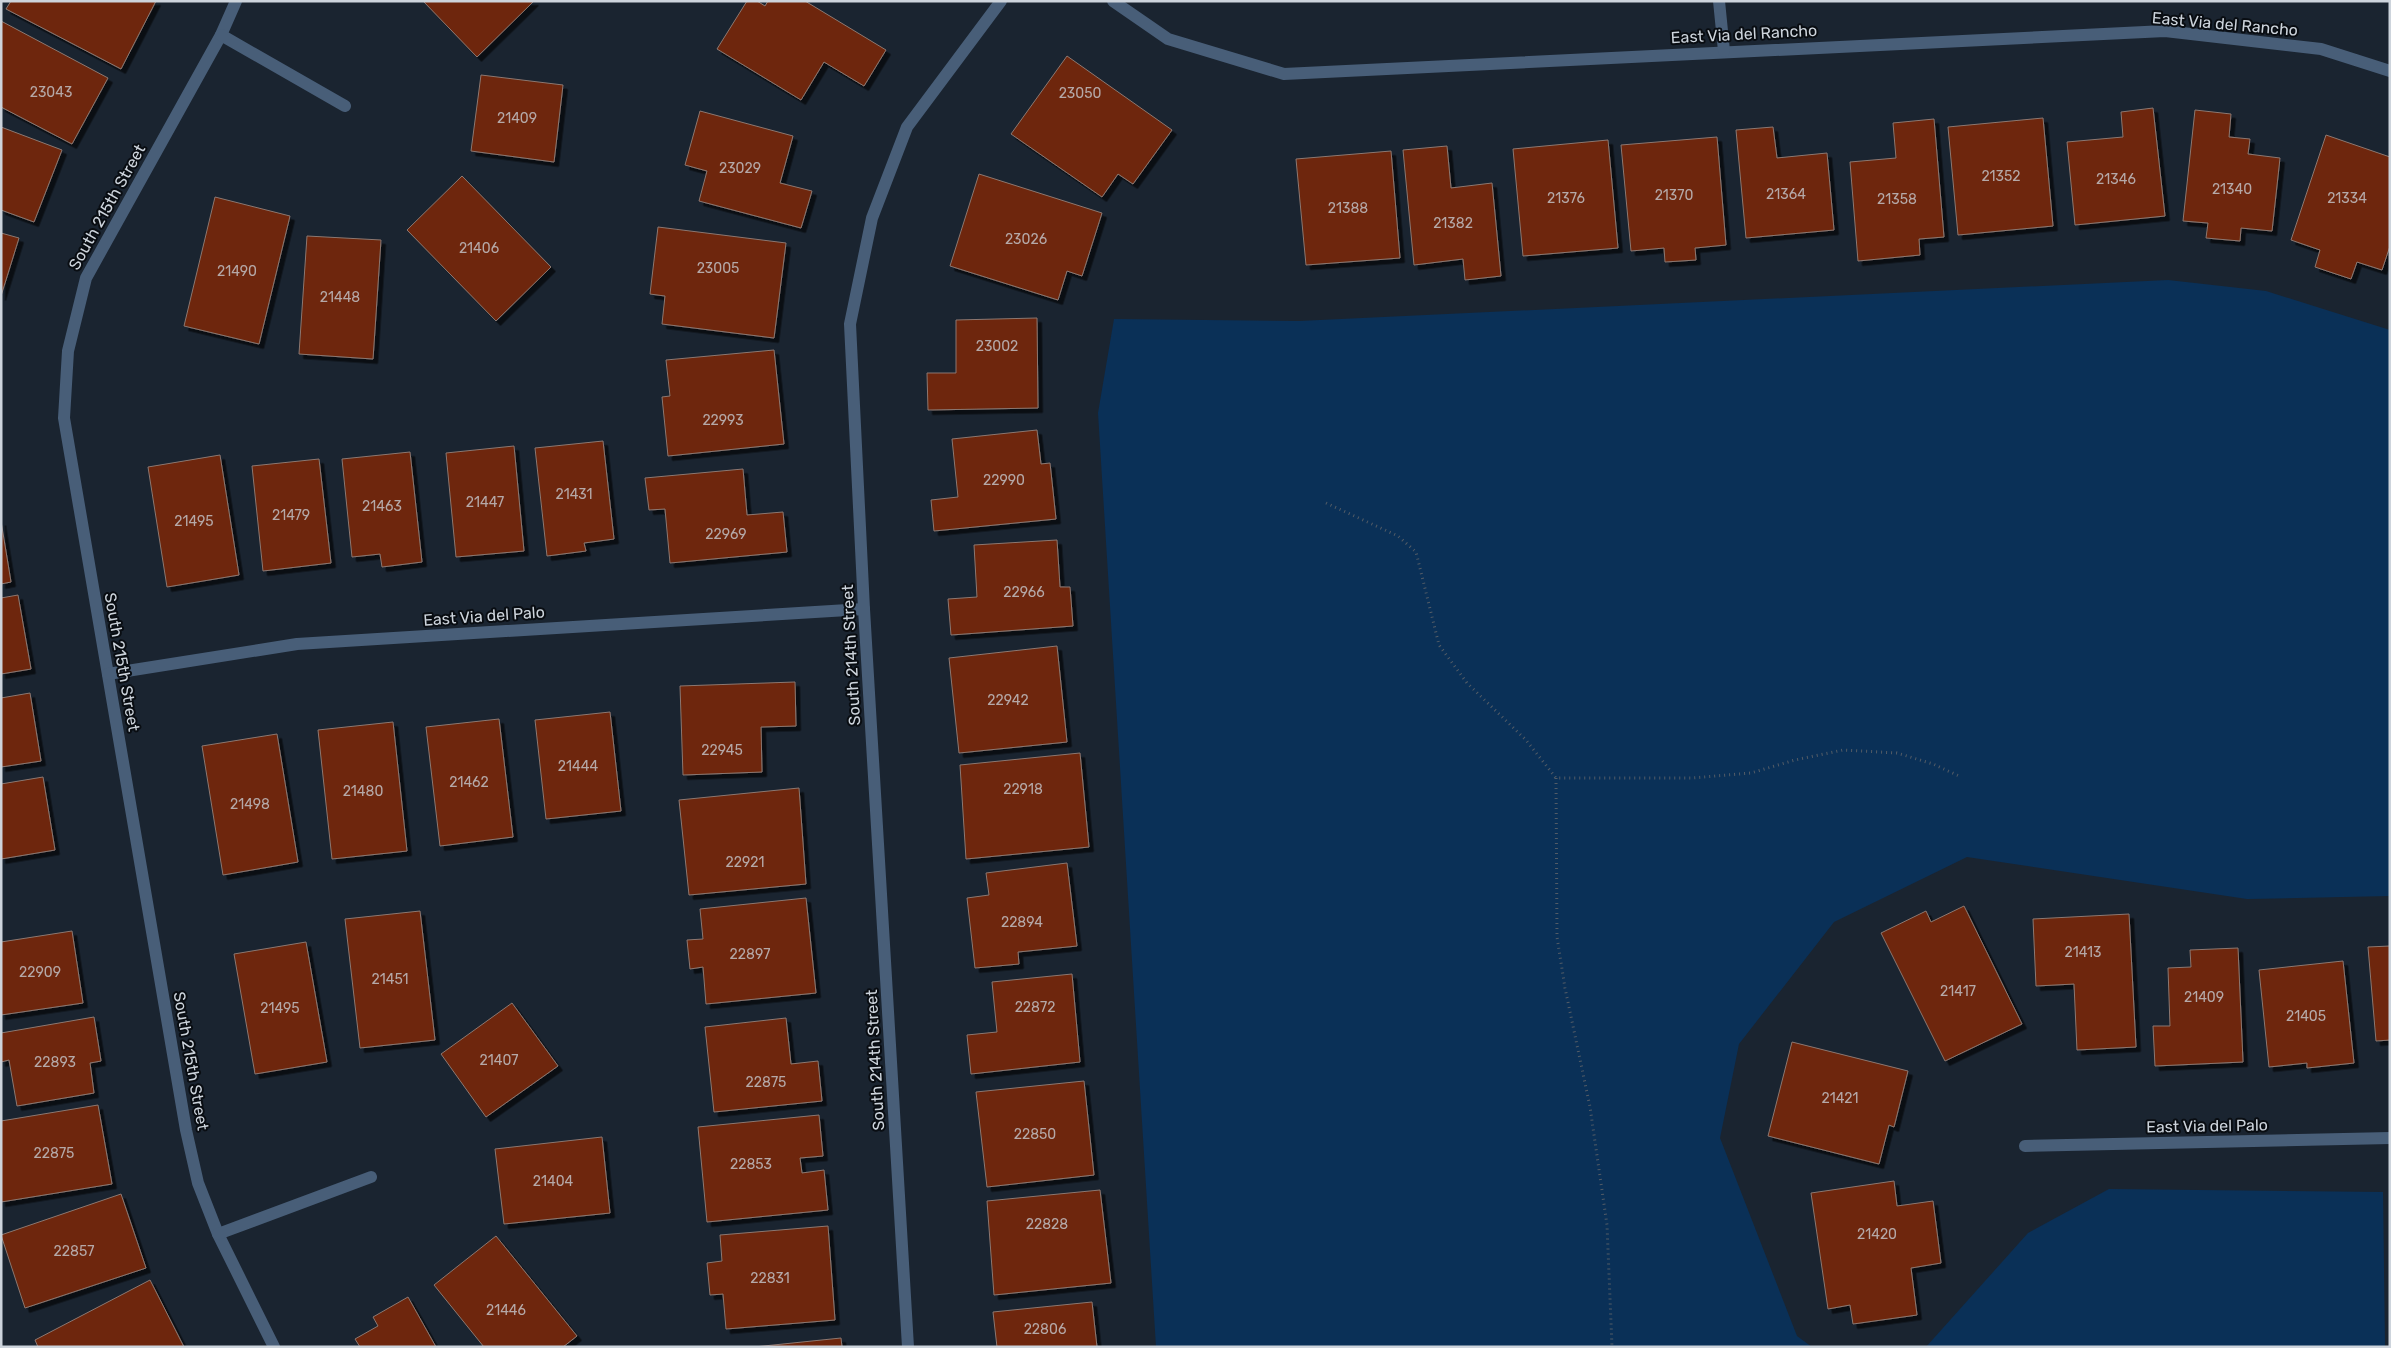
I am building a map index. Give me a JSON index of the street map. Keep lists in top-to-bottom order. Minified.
{"streets":{"street":["East Via del Rancho","South 215th Street","East Via del Palo","South 214th Street"]},"crossings":[["South 215th Street","East Via del Palo"],["East Via del Palo","South 214th Street"]],"house_numbers":["23043","23050","21409","23029","21352","21346","21340","21364","21370","21376","21334","21358","21388","21382","23026","21406","23005","21490","21448","23002","22993","22990","21431","21447","21463","21479","21495","22969","22966","22942","22945","21444","21462","22918","21480","21498","22921","22894","21413","22897","22909","21451","21417","21409","22872","21495","21405","21407","22893","22875","21421","22850","22875","22853","21404","22828","21420","22857","22831","21446","22806"]}
